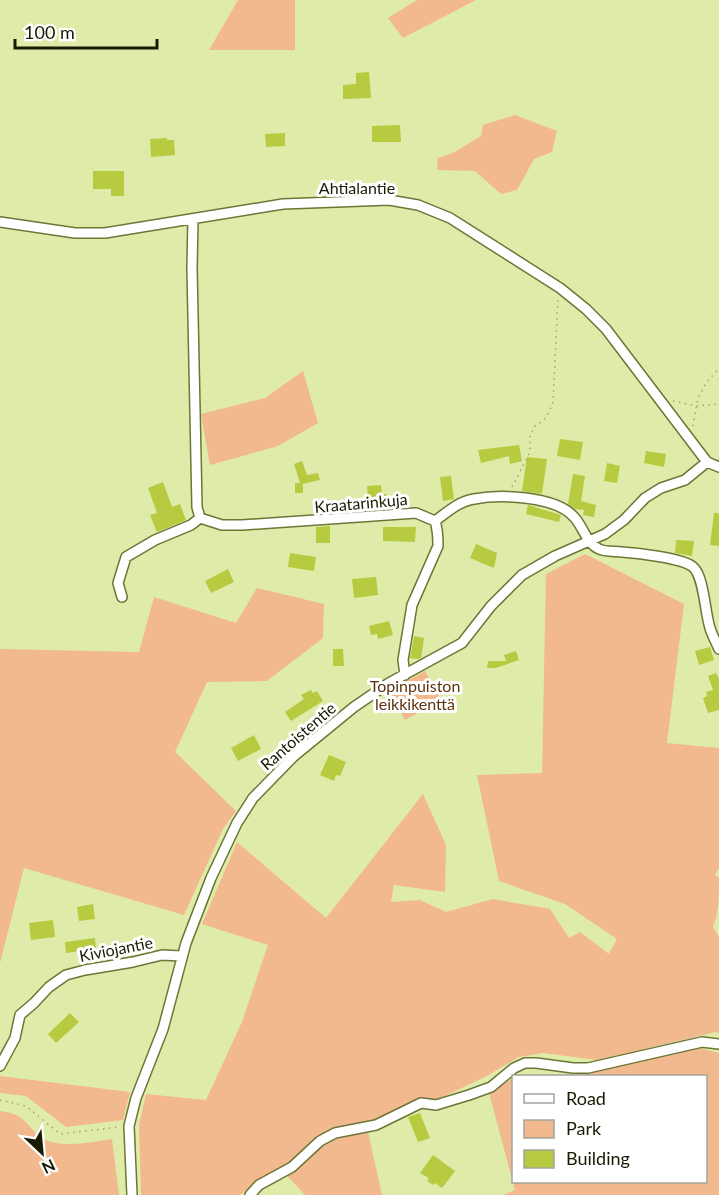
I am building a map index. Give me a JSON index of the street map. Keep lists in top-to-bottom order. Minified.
{"streets":{"street":["Ahtialantie","Kraatarinkuja","Rantoistentie","Kiviojantie"]},"crossings":[["Ahtialantie","Rantoistentie"],["Rantoistentie","Kiviojantie"]],"parks":["Topinpuiston leikkikenttä"],"legend":["Road","Park","Building"],"scale_bar":"100 m","north":"bottom right"}
